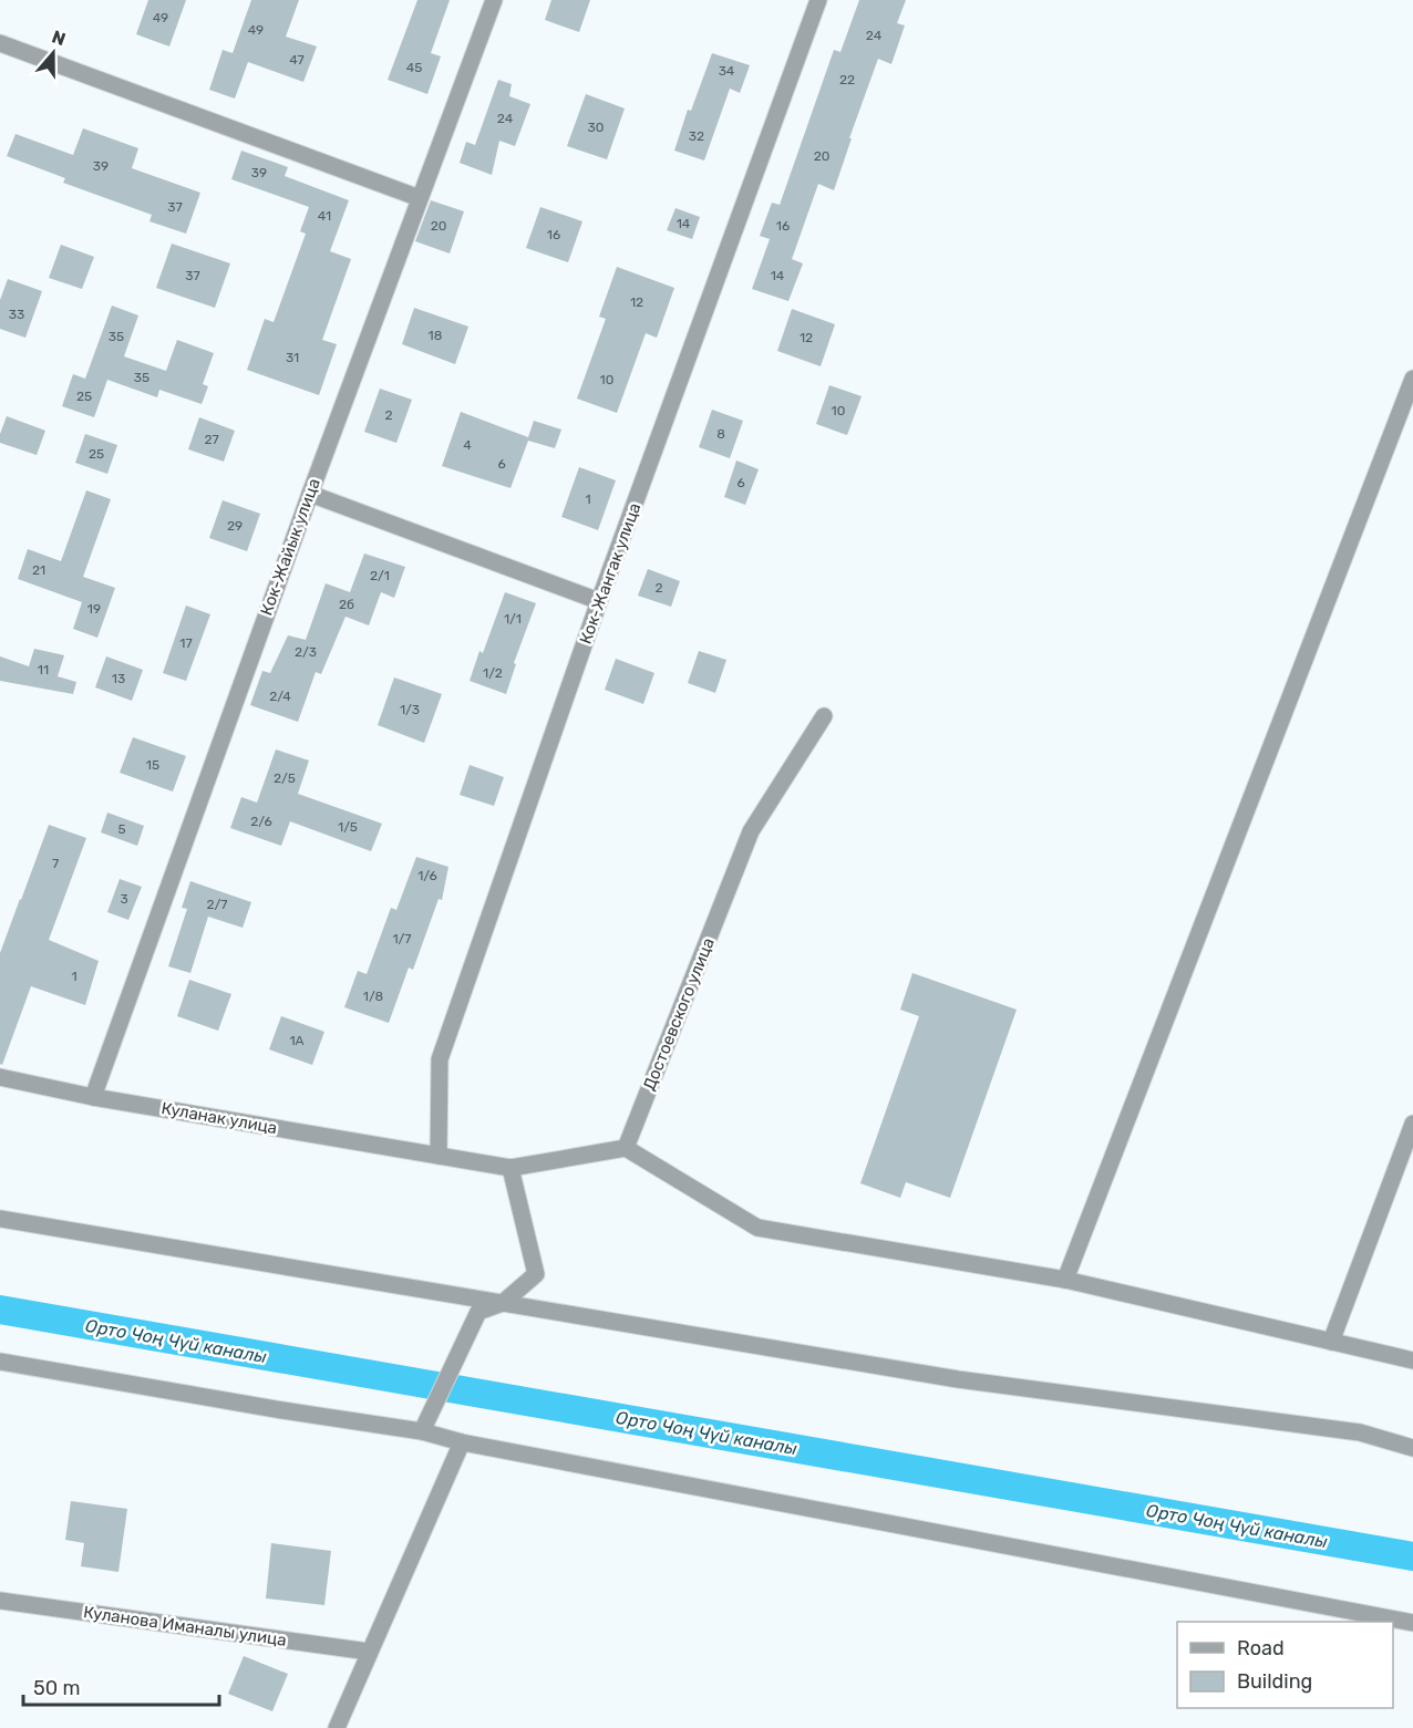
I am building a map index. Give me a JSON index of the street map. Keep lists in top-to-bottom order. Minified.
{"streets":{"street":["Кок-Жайык улица","Кок-Жангак улица","Достоевского улица","Куланак улица","Куланова Иманалы улица"]},"crossings":[["Кок-Жайык улица","Куланак улица"],["Кок-Жангак улица","Куланак улица"]],"water":["Орто Чоң Чүй каналы"],"house_numbers":["49","49","24","47","45","34","22","24","30","32","20","39","39","37","41","14","20","16","16","37","14","12","33","18","35","12","31","35","10","25","10","2","8","27","4","25","6","6","1","29","21","2/1","2","2б","19","1/1","17","2/3","11","1/2","13","2/4","1/3","15","2/5","2/6","1/5","5","7","1/6","3","2/7","1/7","1","1/8","1А"],"legend":["Road","Building"],"scale_bar":"50 m","north":"top"}
